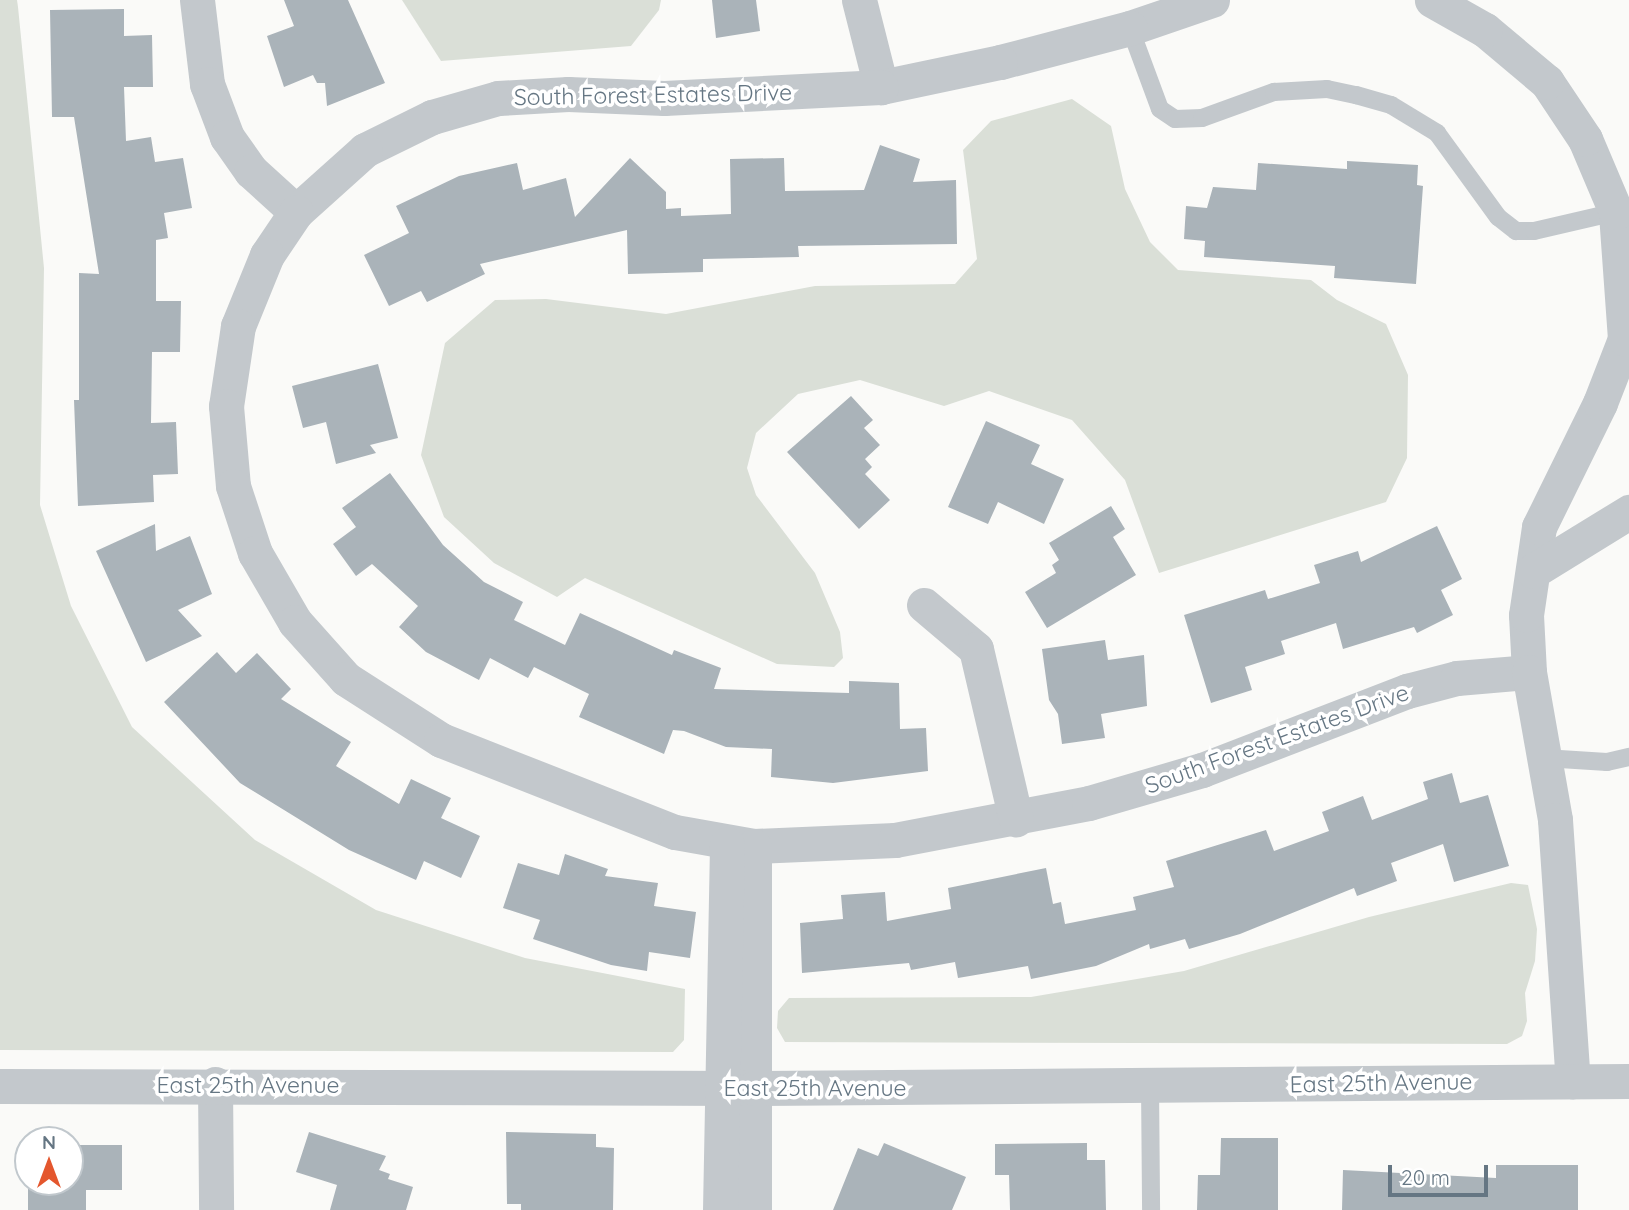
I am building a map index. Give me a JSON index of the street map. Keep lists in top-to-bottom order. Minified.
{"streets":{"street":["South Forest Estates Drive","East 25th Avenue"]},"scale_bar":"20 m","north":"top"}
